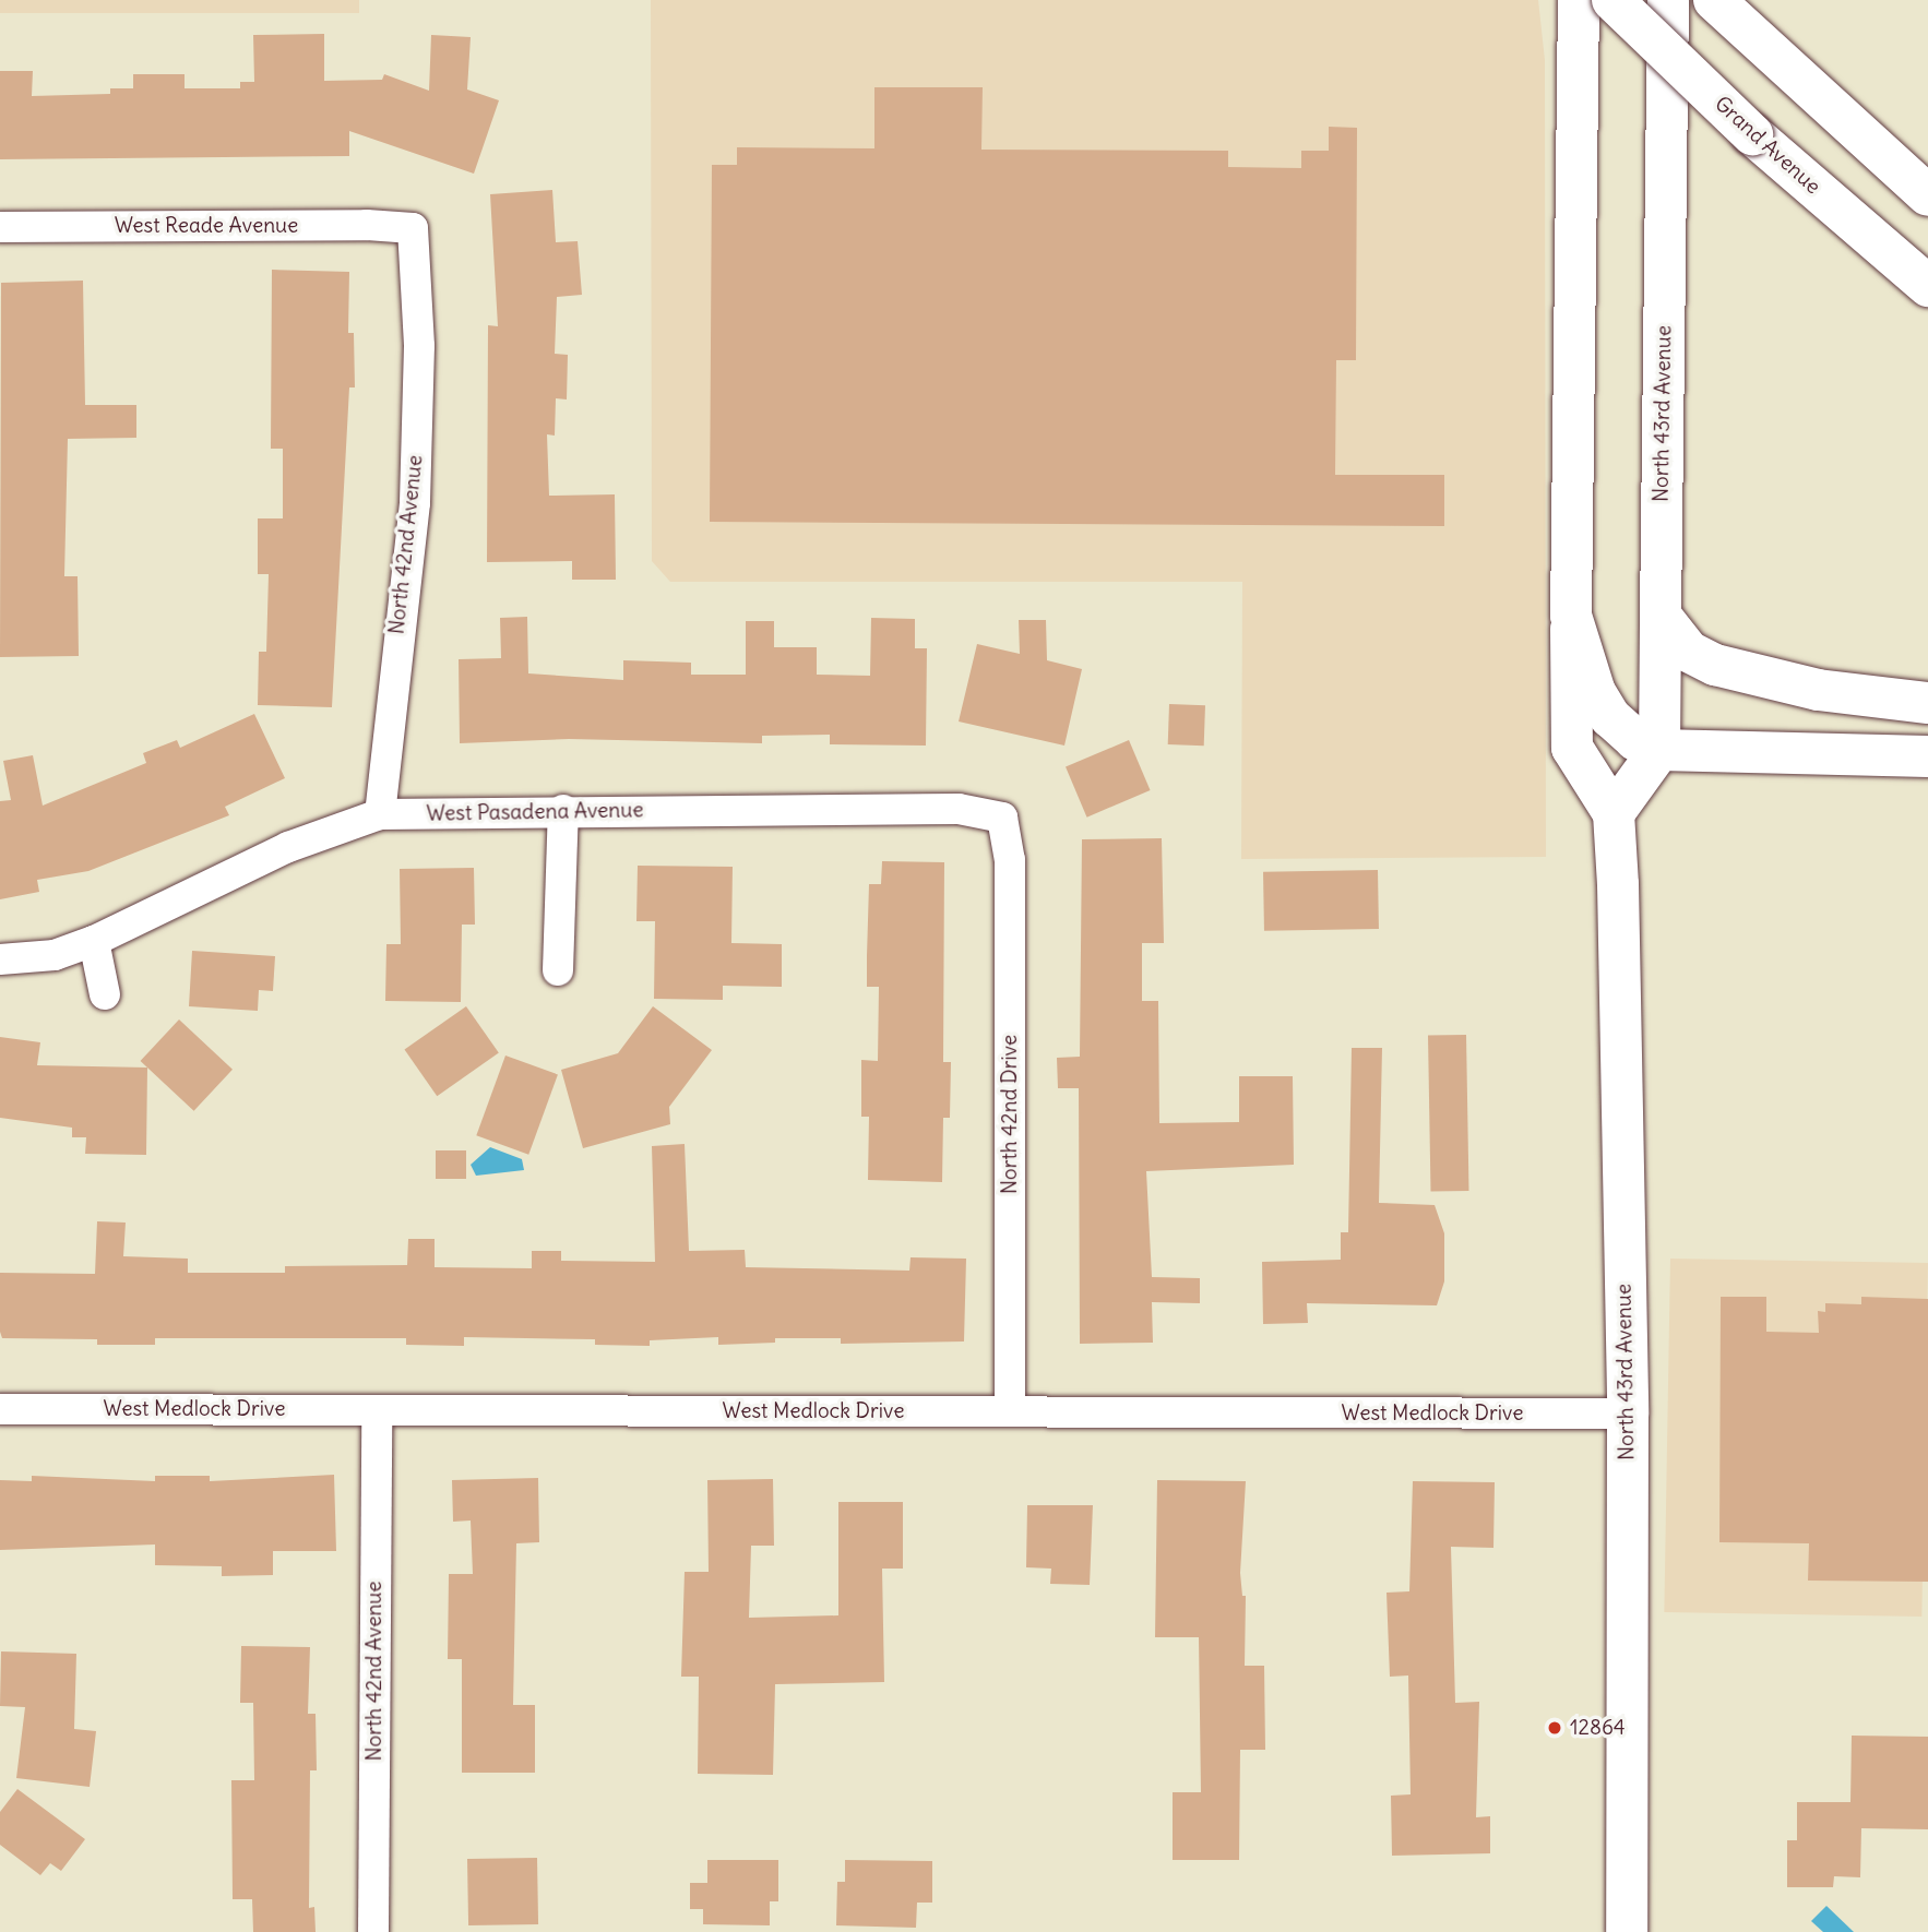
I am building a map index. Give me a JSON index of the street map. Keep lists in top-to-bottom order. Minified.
{"streets":{"main road":["Grand Avenue","North 43rd Avenue"],"street":["West Reade Avenue","North 42nd Avenue","West Pasadena Avenue","North 42nd Drive","West Medlock Drive"]},"crossings":[["West Reade Avenue","North 42nd Avenue"],["North 43rd Avenue","West Medlock Drive"],["North 42nd Avenue","West Pasadena Avenue"],["North 42nd Avenue","West Medlock Drive"],["West Pasadena Avenue","North 42nd Drive"],["North 42nd Drive","West Medlock Drive"]],"places":["12864"]}
